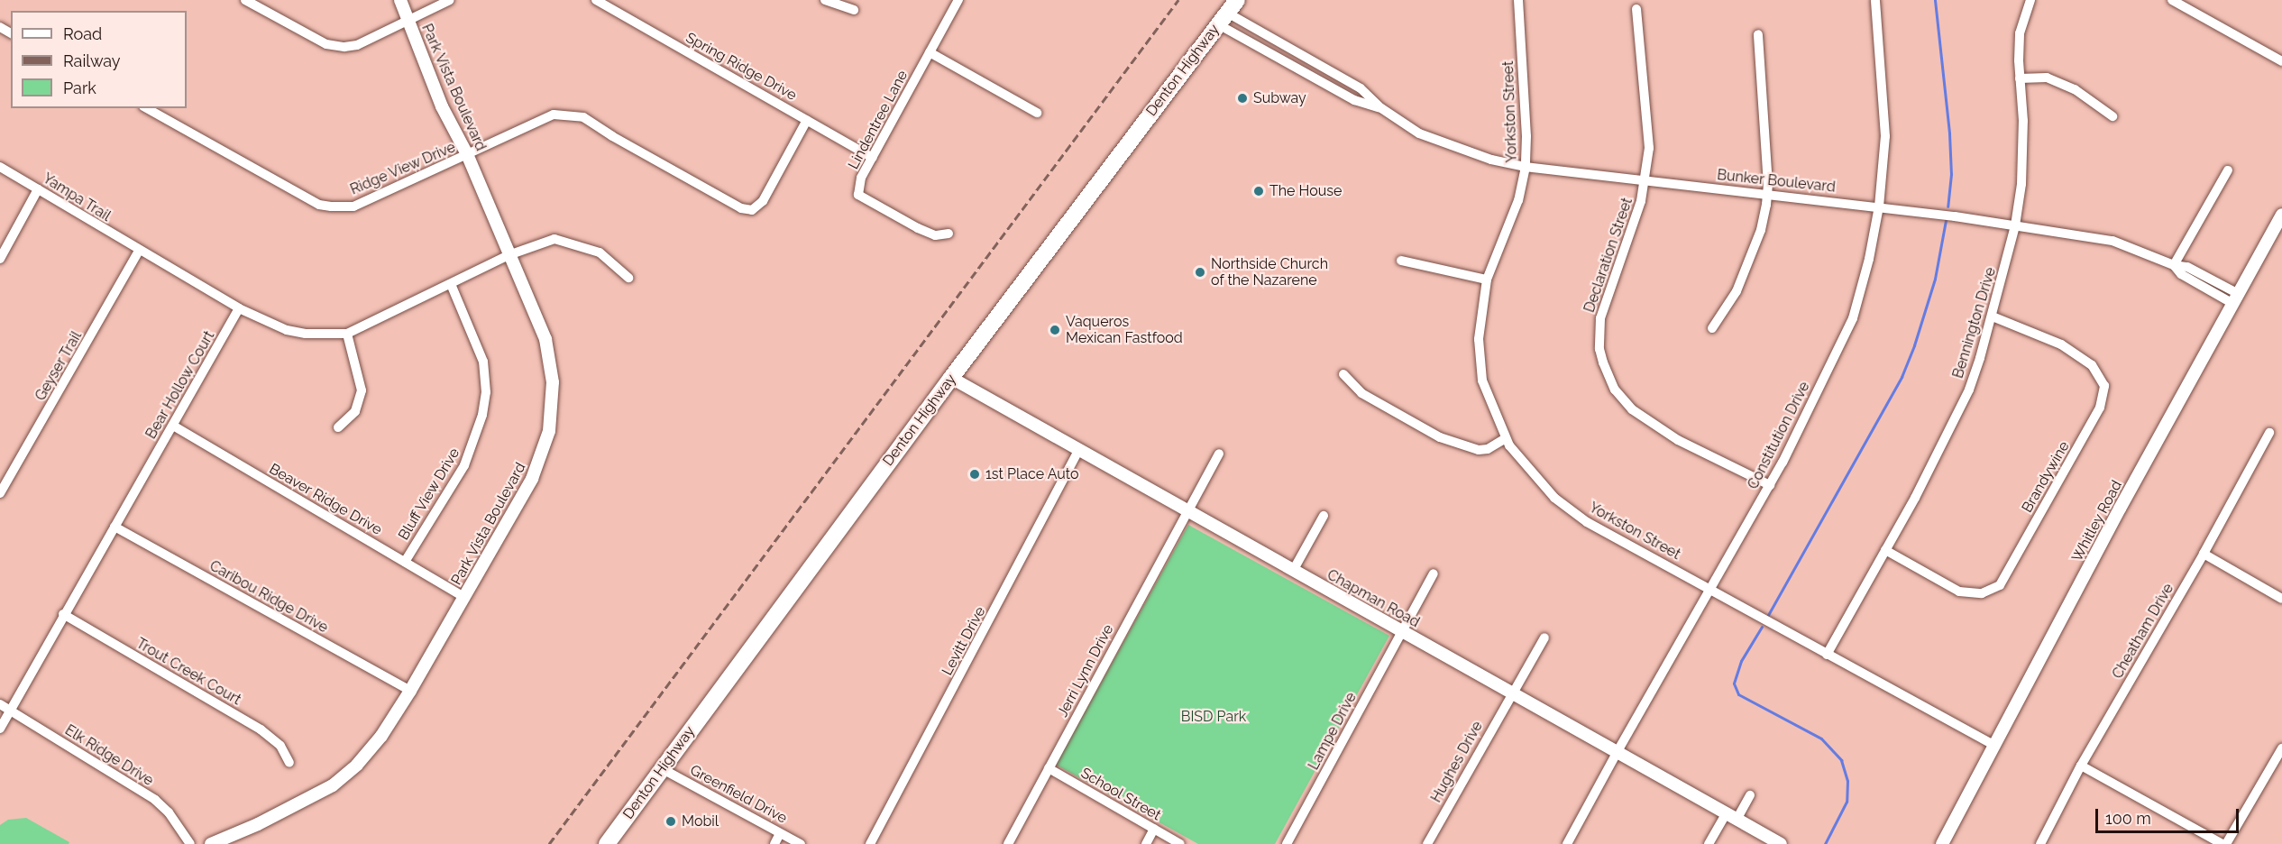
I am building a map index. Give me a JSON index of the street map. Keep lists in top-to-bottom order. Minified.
{"streets":{"main road":["Denton Highway"],"street":["Spring Ridge Drive","Park Vista Boulevard","Yorkston Street","Lindentree Lane","Ridge View Drive","Bunker Boulevard","Yampa Trail","Declaration Street","Bennington Drive","Geyser Trail","Bear Hollow Court","Constitution Drive","Brandywine","Bluff View Drive","Beaver Ridge Drive","Whitley Road","Caribou Ridge Drive","Chapman Road","Cheatham Drive","Levitt Drive","Jerri Lynn Drive","Trout Creek Court","Lampe Drive","Elk Ridge Drive","Hughes Drive","Greenfield Drive","School Street"]},"crossings":[["Spring Ridge Drive","Lindentree Lane"],["Spring Ridge Drive","Ridge View Drive"],["Denton Highway","Bunker Boulevard"],["Denton Highway","Chapman Road"],["Denton Highway","Greenfield Drive"],["Park Vista Boulevard","Ridge View Drive"],["Park Vista Boulevard","Beaver Ridge Drive"],["Park Vista Boulevard","Caribou Ridge Drive"],["Yorkston Street","Bunker Boulevard"],["Yorkston Street","Bennington Drive"],["Yorkston Street","Constitution Drive"],["Yorkston Street","Whitley Road"],["Bunker Boulevard","Declaration Street"],["Bunker Boulevard","Bennington Drive"],["Bunker Boulevard","Constitution Drive"],["Bunker Boulevard","Whitley Road"],["Yampa Trail","Geyser Trail"],["Yampa Trail","Bear Hollow Court"],["Declaration Street","Constitution Drive"],["Bennington Drive","Brandywine"],["Bear Hollow Court","Beaver Ridge Drive"],["Bear Hollow Court","Caribou Ridge Drive"],["Bear Hollow Court","Trout Creek Court"],["Bear Hollow Court","Elk Ridge Drive"],["Constitution Drive","Chapman Road"],["Bluff View Drive","Beaver Ridge Drive"],["Chapman Road","Levitt Drive"],["Chapman Road","Jerri Lynn Drive"],["Chapman Road","Lampe Drive"],["Chapman Road","Hughes Drive"],["Jerri Lynn Drive","School Street"]],"parks":["BISD Park"],"places":["Subway","The House","Northside Church of the Nazarene","Vaqueros Mexican Fastfood","1st Place Auto","Mobil"],"legend":["Road","Railway","Park"],"scale_bar":"100 m"}
